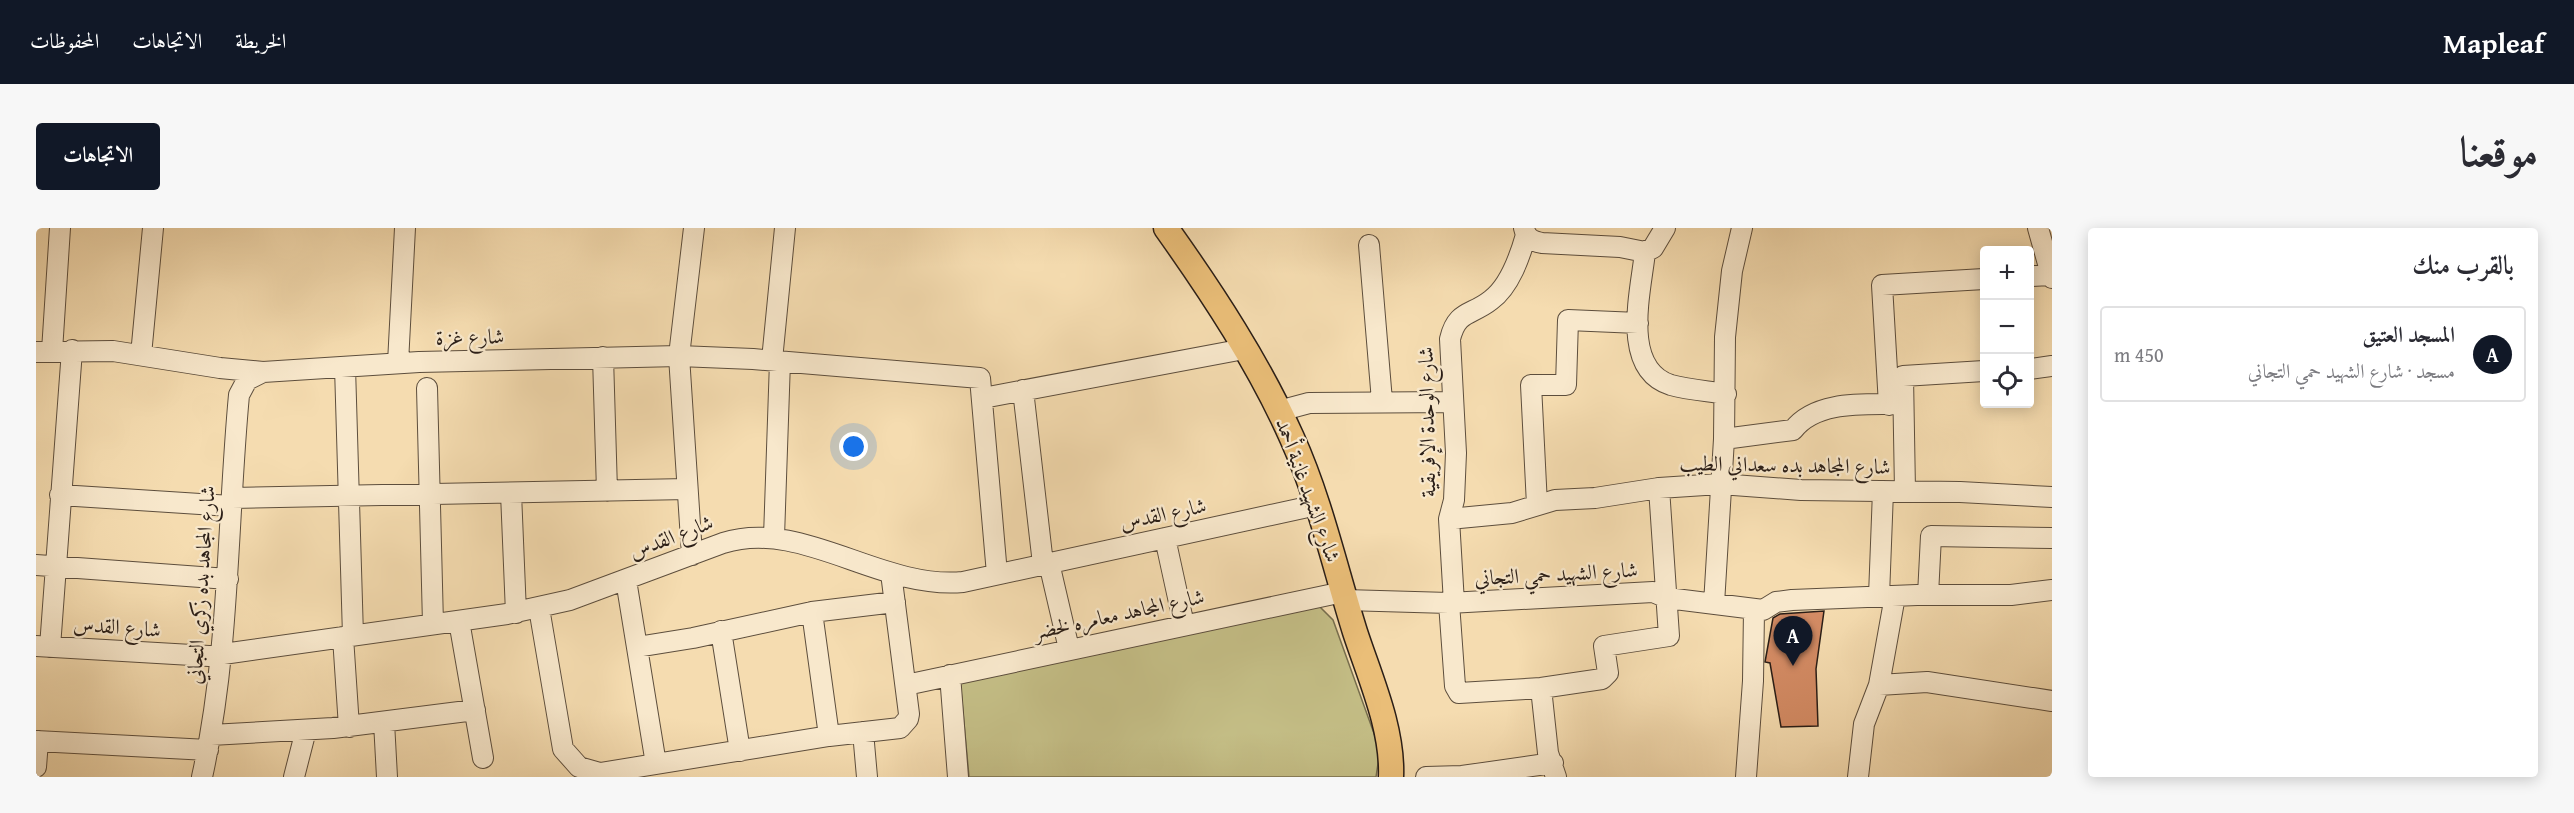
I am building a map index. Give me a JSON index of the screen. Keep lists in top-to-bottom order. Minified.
{"streets":{"main road":["شارع الشهيد غانية أحمد"],"street":["شارع غزة","شارع الوحدة الإفريقية","شارع المجاهد بده سعداني الطيب","شارع القدس","شارع الشهيد حمي التجاني","شارع المجاهد بده زكري التجاني","شارع المجاهد معامره لخضر"]},"crossings":[["شارع الوحدة الإفريقية","شارع المجاهد بده سعداني الطيب"],["شارع الوحدة الإفريقية","شارع الشهيد حمي التجاني"],["شارع الشهيد غانية أحمد","شارع القدس"],["شارع الشهيد غانية أحمد","شارع الشهيد حمي التجاني"],["شارع الشهيد غانية أحمد","شارع المجاهد معامره لخضر"],["شارع القدس","شارع المجاهد بده زكري التجاني"],["شارع الشهيد حمي التجاني","شارع المجاهد معامره لخضر"]],"page":{"header":"Mapleaf","nav":["الخريطة","الاتجاهات","المحفوظات"],"title":"موقعنا","buttons":"الاتجاهات","heading":"بالقرب منك","map_buttons":["+","−"],"list":[{"mark":"A","name":"المسجد العتيق","note":"مسجد · شارع الشهيد حمي التجاني","value":"450 m"}],"pins":"A"}}
